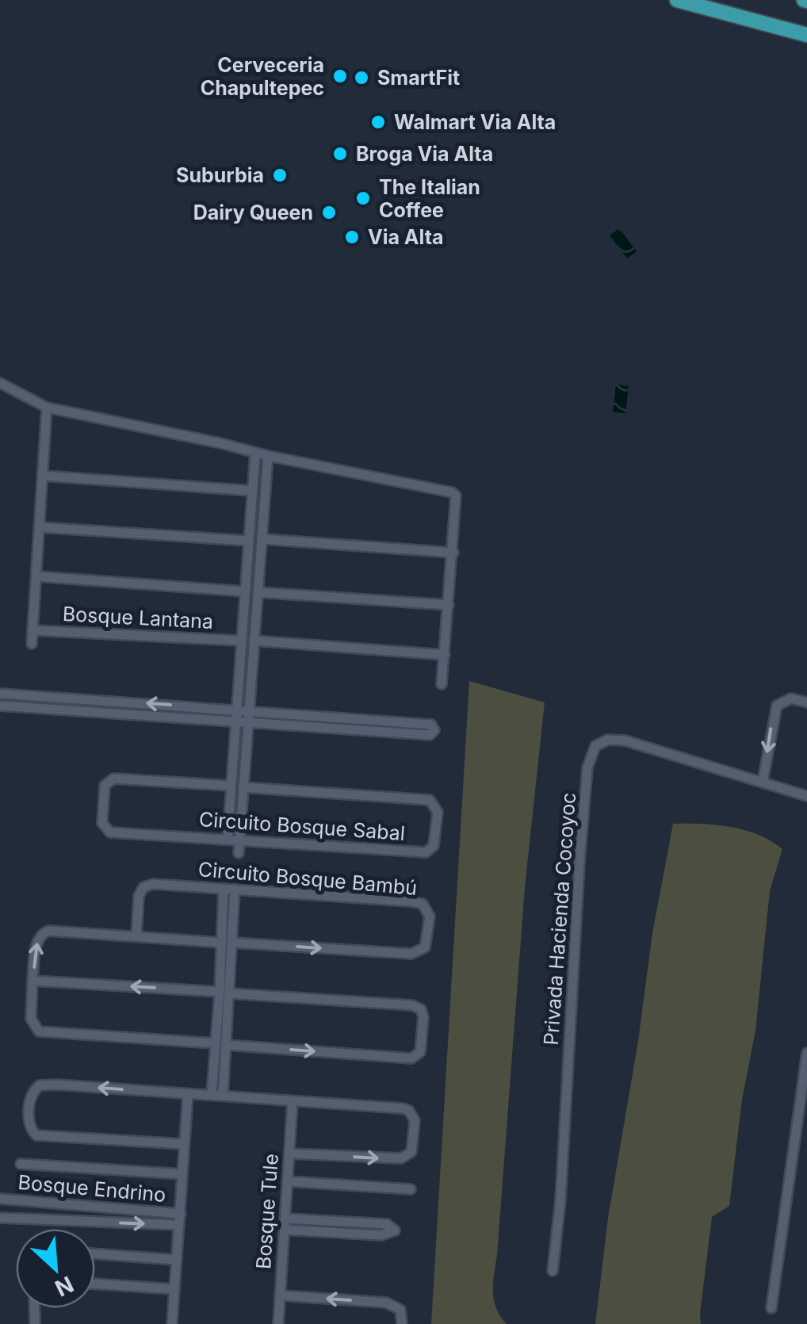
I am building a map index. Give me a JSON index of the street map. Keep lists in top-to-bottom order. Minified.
{"streets":{"street":["Bosque Lantana","Circuito Bosque Sabal","Circuito Bosque Bambú","Privada Hacienda Cocoyoc","Bosque Endrino","Bosque Tule"]},"places":["Cerveceria Chapultepec","SmartFit","Walmart Via Alta","Broga Via Alta","Suburbia","The Italian Coffee","Dairy Queen","Via Alta"],"north":"bottom right"}
